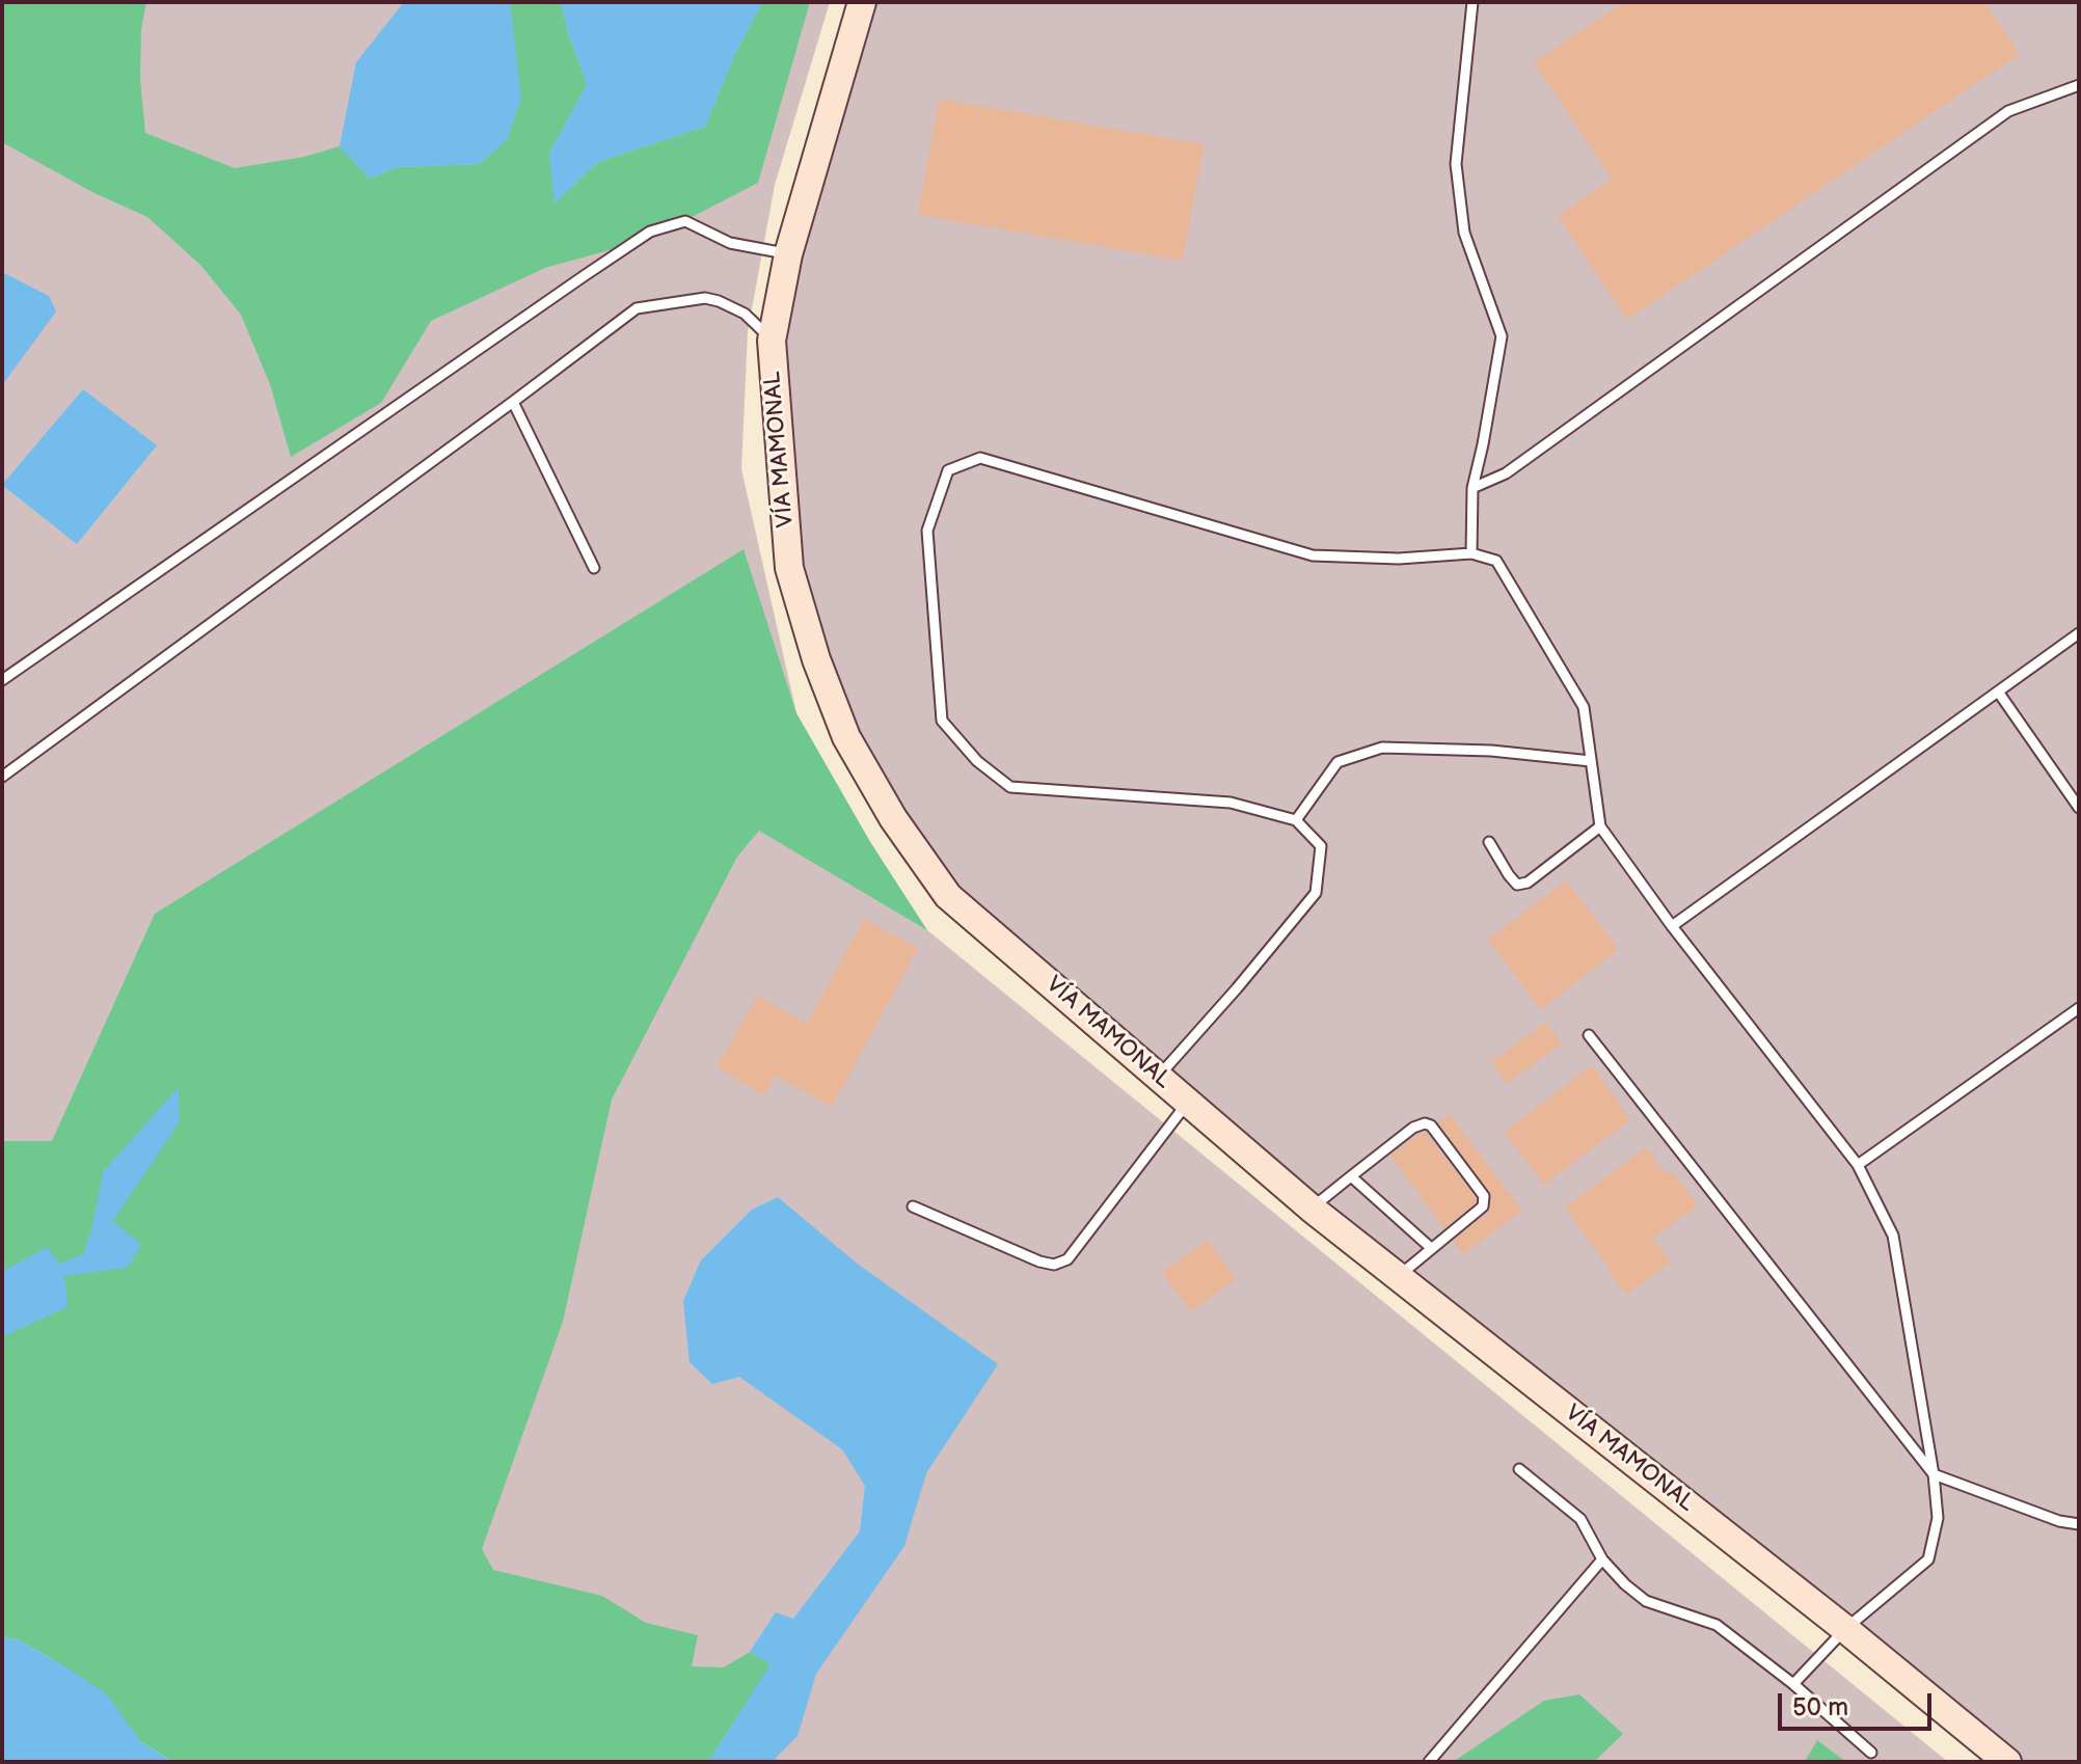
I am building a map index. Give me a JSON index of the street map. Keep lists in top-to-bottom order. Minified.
{"streets":{"street":["VÍA MAMONAL"]},"scale_bar":"50 m"}
